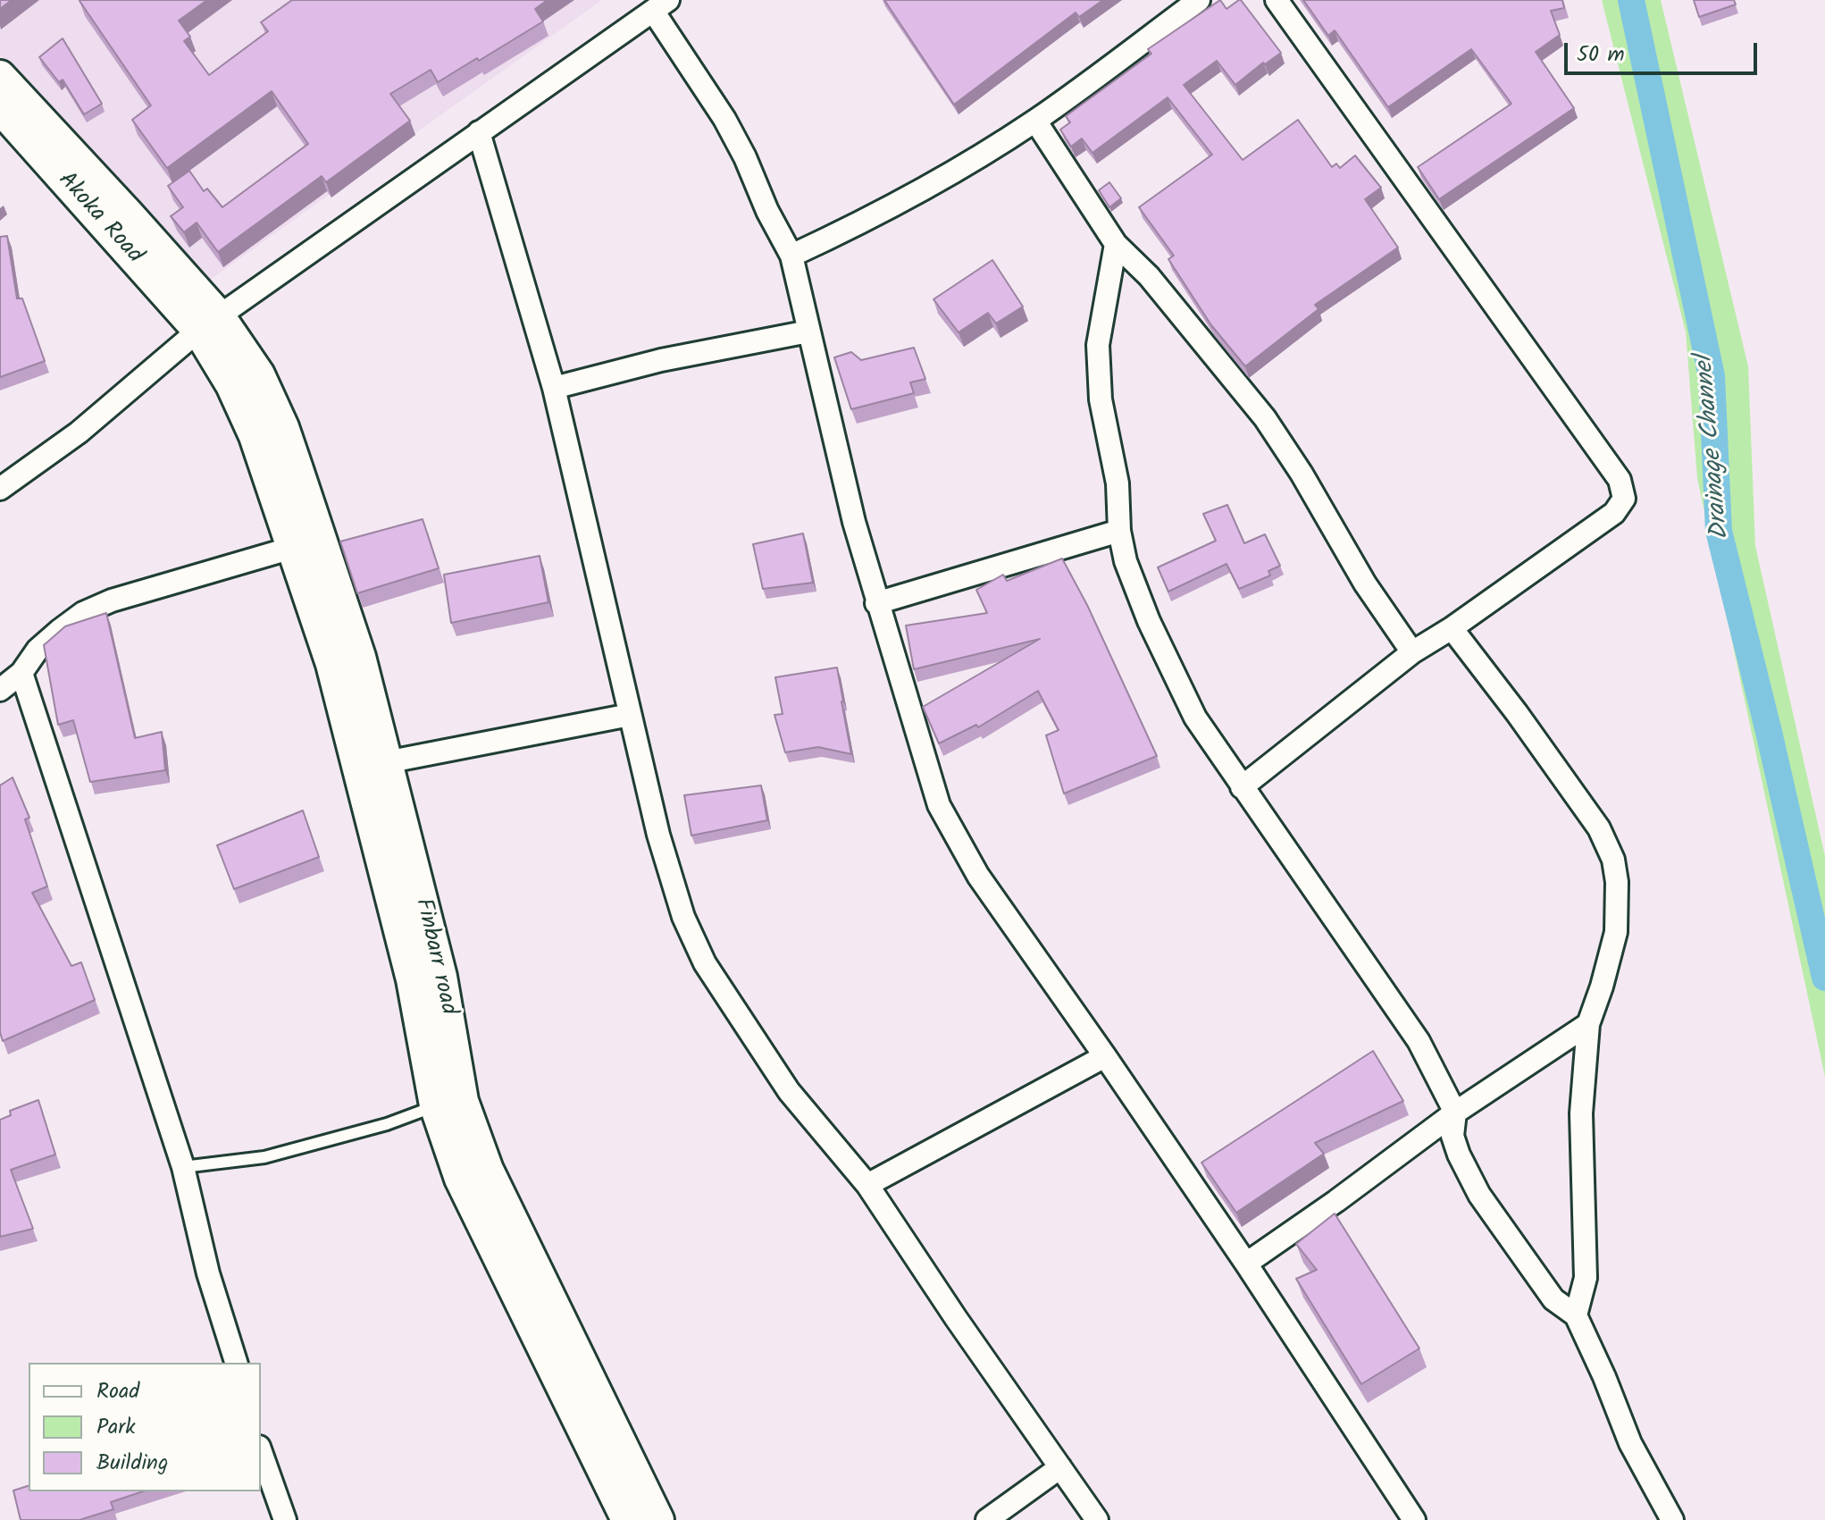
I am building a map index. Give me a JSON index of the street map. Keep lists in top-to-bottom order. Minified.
{"streets":{"main road":["Akoka Road","Finbarr road"]},"crossings":[["Akoka Road","Finbarr road"]],"water":["Drainage Channel"],"legend":["Road","Park","Building"],"scale_bar":"50 m"}
